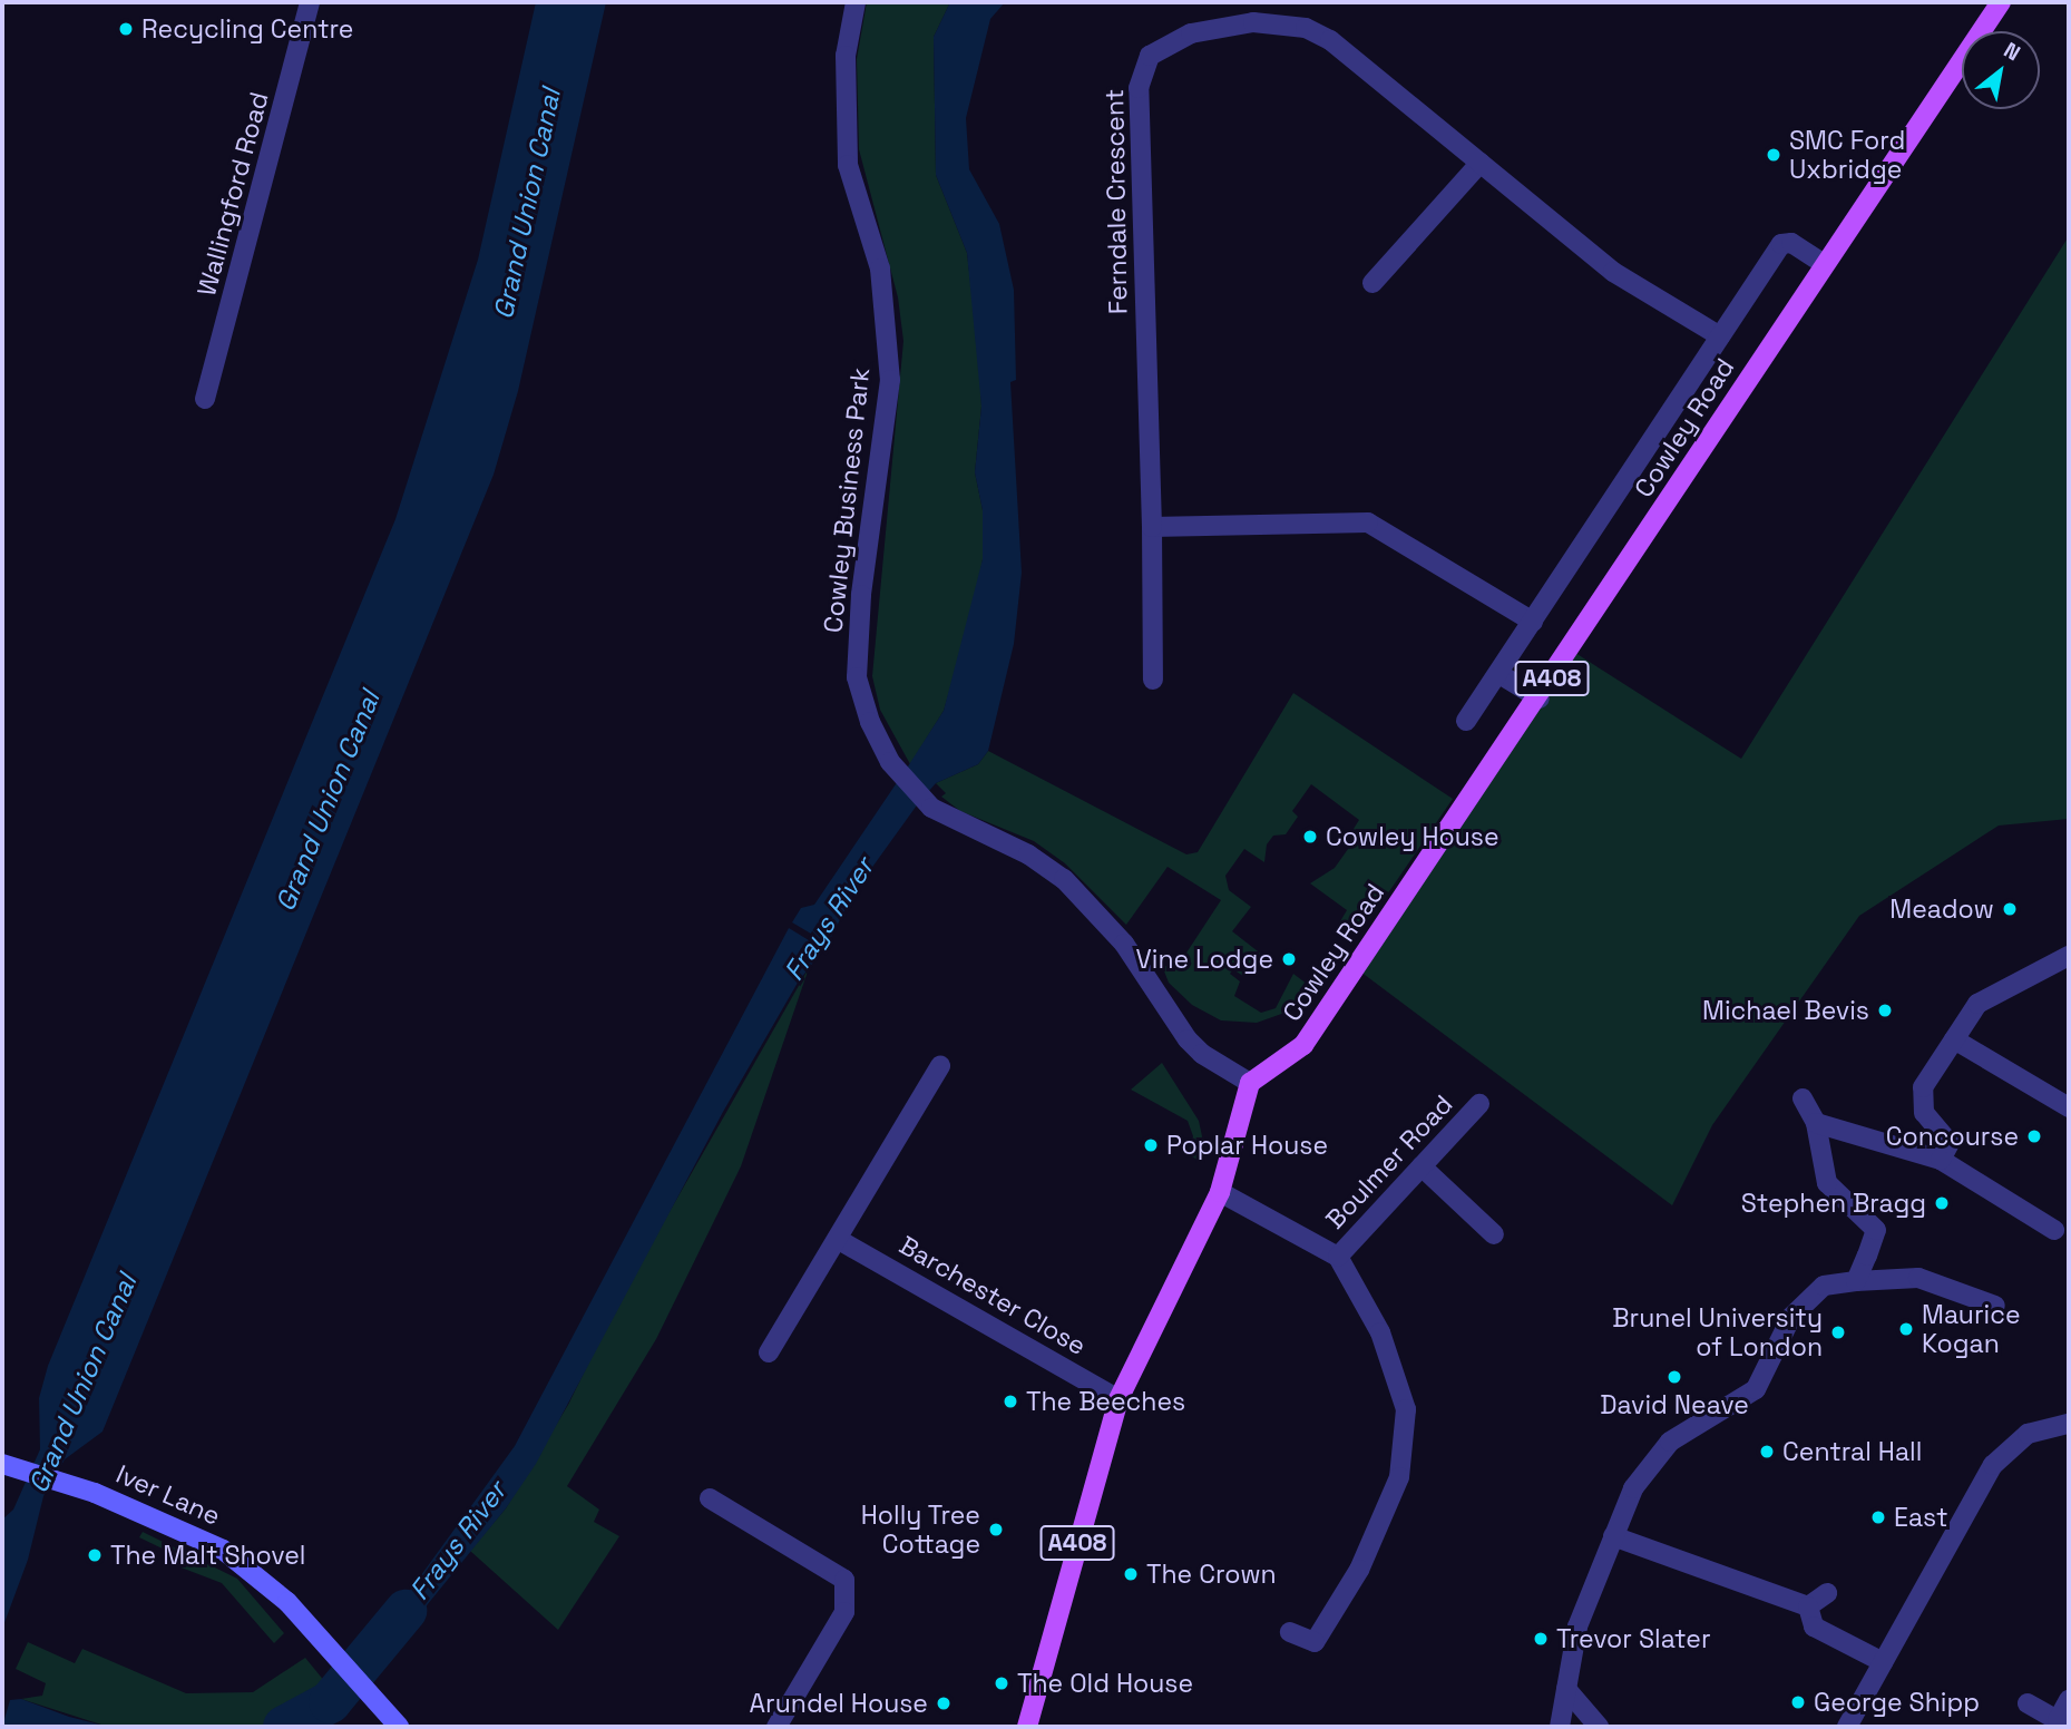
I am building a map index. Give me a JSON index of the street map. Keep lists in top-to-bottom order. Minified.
{"streets":{"main road":["Cowley Road","A408","Iver Lane"],"street":["Wallingford Road","Ferndale Crescent","Cowley Business Park","Boulmer Road","Barchester Close"]},"crossings":[["Ferndale Crescent","Cowley Road"],["Cowley Road","Cowley Business Park"],["Cowley Road","A408"],["Cowley Business Park","A408"],["A408","Barchester Close"]],"water":["Grand Union Canal","Frays River"],"places":["Recycling Centre","SMC Ford Uxbridge","Cowley House","Meadow","Vine Lodge","Michael Bevis","Concourse","Poplar House","Stephen Bragg","Maurice Kogan","Brunel University of London","David Neave","The Beeches","Central Hall","East","Holly Tree Cottage","The Malt Shovel","The Crown","Trevor Slater","The Old House","George Shipp","Arundel House"],"north":"top right"}
